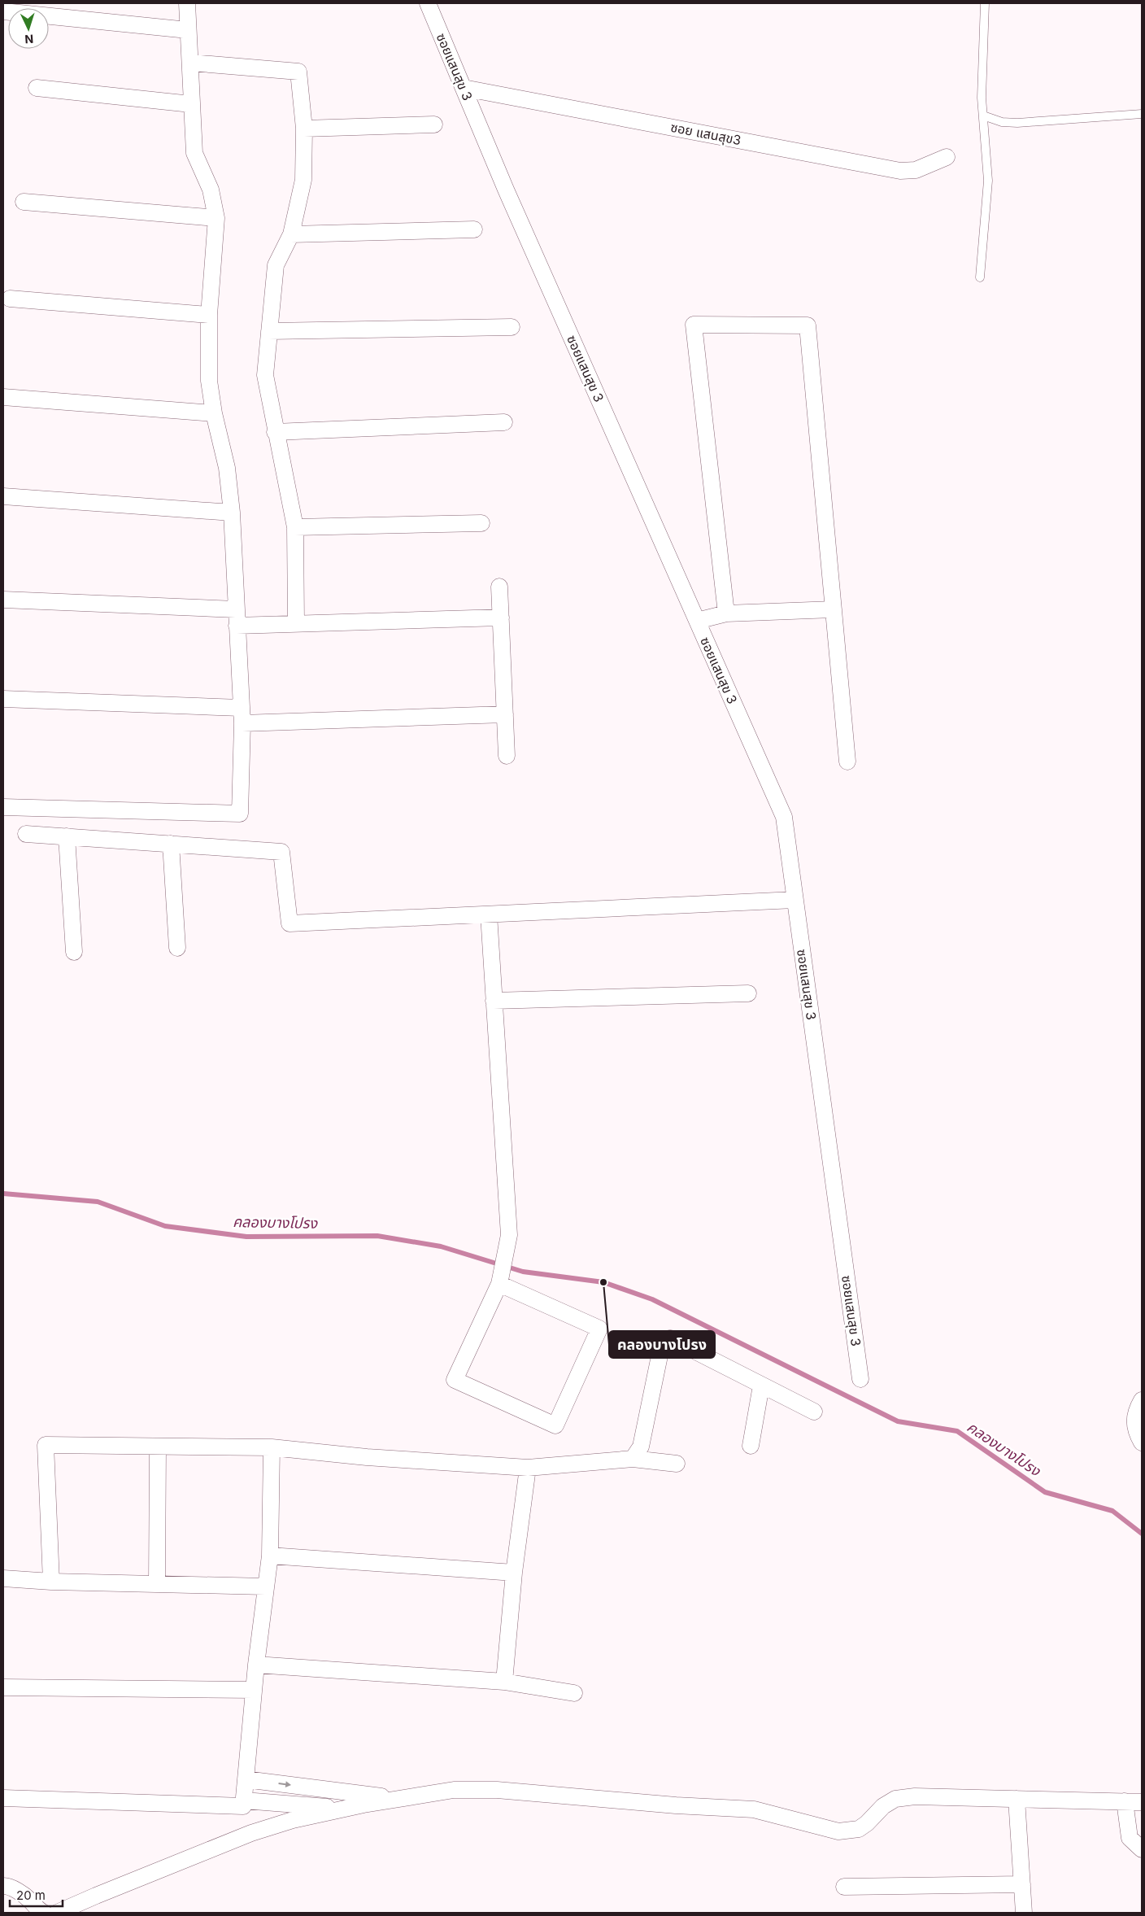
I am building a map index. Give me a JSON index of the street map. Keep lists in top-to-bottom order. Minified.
{"streets":{"street":["ซอยแสนสุข 3","ซอย แสนสุข3"]},"crossings":[["ซอยแสนสุข 3","ซอย แสนสุข3"]],"water":["คลองบางโปรง"],"places":["คลองบางโปรง"],"scale_bar":"20 m","north":"bottom"}
